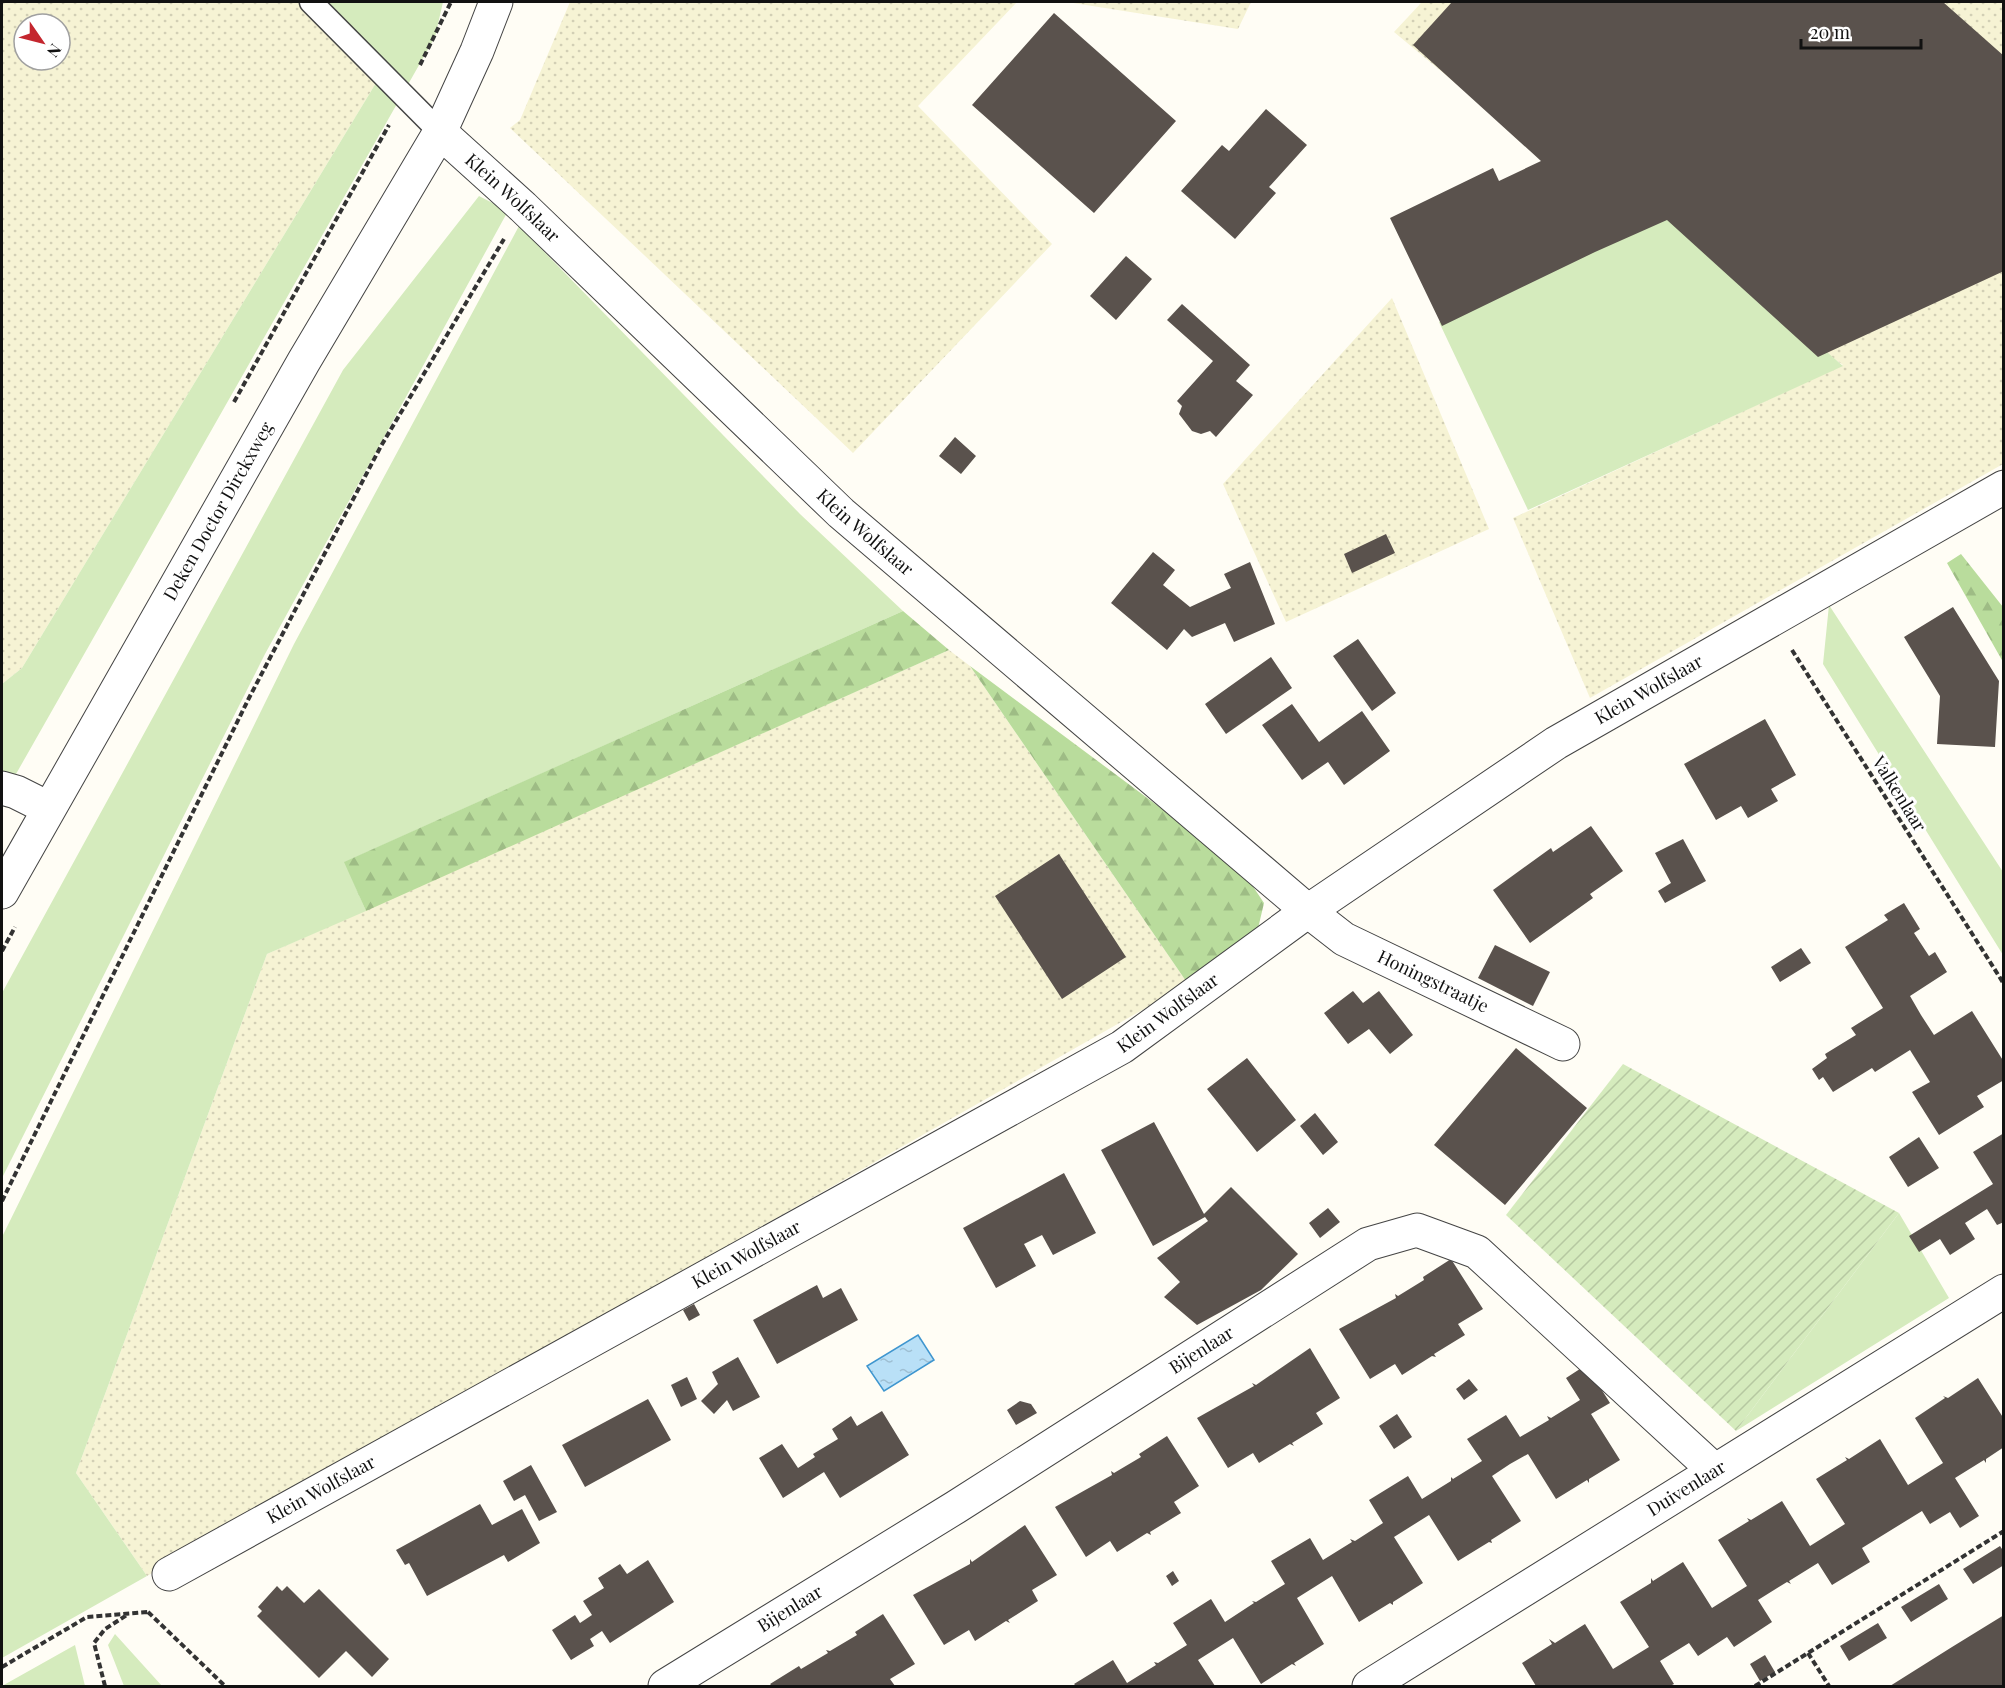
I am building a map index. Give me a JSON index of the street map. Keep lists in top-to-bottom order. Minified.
{"streets":{"street":["Klein Wolfslaar","Deken Doctor Dirckxweg","Honingstraatje","Bijenlaar","Duivenlaar"],"path":["Valkenlaar"]},"crossings":[["Klein Wolfslaar","Deken Doctor Dirckxweg"],["Klein Wolfslaar","Valkenlaar"],["Klein Wolfslaar","Honingstraatje"],["Bijenlaar","Duivenlaar"]],"scale_bar":"20 m","north":"bottom right"}
